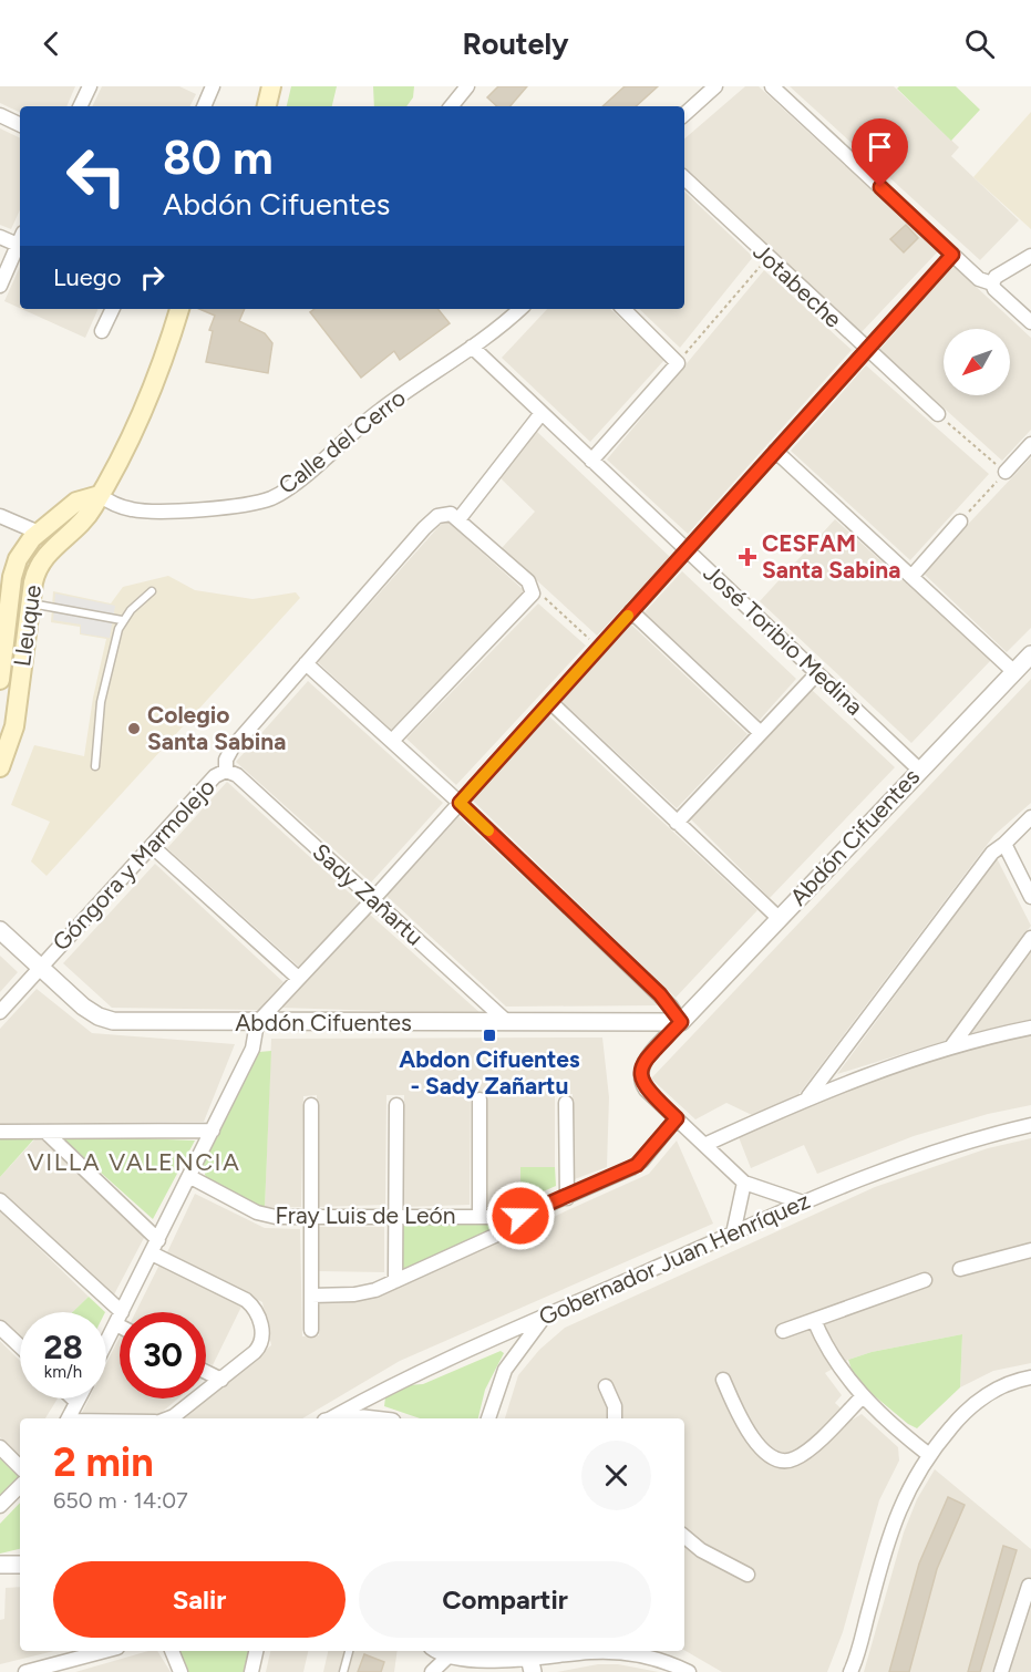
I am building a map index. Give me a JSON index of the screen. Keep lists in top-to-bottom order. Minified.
{"streets":{"main road":["Lleuque"],"street":["Jotabeche","Calle del Cerro","José Toribio Medina","Abdón Cifuentes","Góngora y Marmolejo","Sady Zañartu","Fray Luis de León","Gobernador Juan Henríquez"]},"crossings":[["Calle del Cerro","Lleuque"],["Calle del Cerro","José Toribio Medina"],["José Toribio Medina","Abdón Cifuentes"],["José Toribio Medina","Góngora y Marmolejo"],["Abdón Cifuentes","Góngora y Marmolejo"],["Abdón Cifuentes","Sady Zañartu"],["Abdón Cifuentes","Fray Luis de León"],["Abdón Cifuentes","Gobernador Juan Henríquez"],["Góngora y Marmolejo","Sady Zañartu"]],"districts":["VILLA VALENCIA"],"places":{"health":["CESFAM Santa Sabina"],"other":["Colegio Santa Sabina"],"transit":["Abdon Cifuentes - Sady Zañartu"]},"north":"bottom left","page":{"header":"Routely","turn":["80 m","Abdón Cifuentes"],"then":"Luego","speed":"28 km/h","limit":"30","heading":["2 min","650 m · 14:07"],"buttons":["Salir","Compartir"]}}
